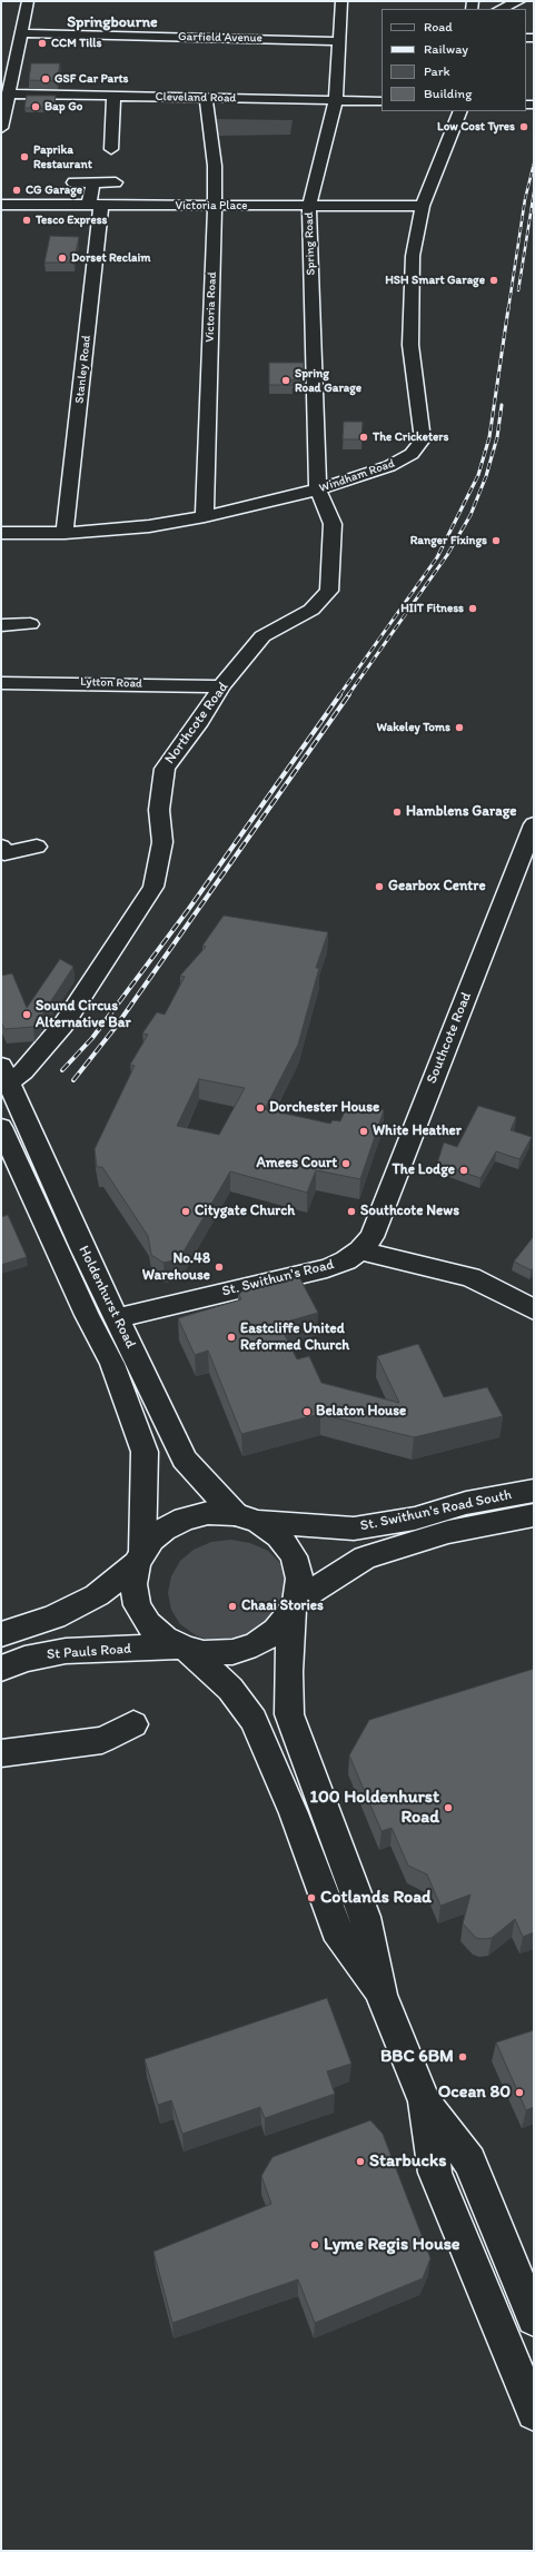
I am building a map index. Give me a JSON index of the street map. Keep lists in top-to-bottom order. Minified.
{"streets":{"street":["Garfield Avenue","Cleveland Road","Victoria Place","Spring Road","Victoria Road","Stanley Road","Windham Road","Lytton Road","Northcote Road","Southcote Road","St. Swithun's Road","Holdenhurst Road","St. Swithun's Road South","St Pauls Road"]},"crossings":[["Garfield Avenue","Spring Road"],["Cleveland Road","Spring Road"],["Cleveland Road","Victoria Road"],["Victoria Place","Spring Road"],["Victoria Place","Victoria Road"],["Victoria Place","Stanley Road"],["Victoria Place","Windham Road"],["Spring Road","Windham Road"],["Spring Road","Northcote Road"],["Victoria Road","Windham Road"],["Stanley Road","Windham Road"],["Windham Road","Northcote Road"],["Lytton Road","Northcote Road"],["Northcote Road","Holdenhurst Road"],["Southcote Road","St. Swithun's Road"],["St. Swithun's Road","Holdenhurst Road"],["Holdenhurst Road","St. Swithun's Road South"],["Holdenhurst Road","St Pauls Road"],["St. Swithun's Road South","St Pauls Road"]],"districts":["Springbourne"],"places":["CCM Tills","GSF Car Parts","Bap Go","Low Cost Tyres","Paprika Restaurant","CG Garage","Tesco Express","Dorset Reclaim","HSH Smart Garage","Spring Road Garage","The Cricketers","Ranger Fixings","HIIT Fitness","Wakeley Toms","Hamblens Garage","Gearbox Centre","Sound Circus Alternative Bar","Dorchester House","White Heather","Amees Court","The Lodge","Citygate Church","Southcote News","No.48 Warehouse","Eastcliffe United Reformed Church","Belaton House","Chaai Stories","100 Holdenhurst Road","Cotlands Road","BBC 6BM","Ocean 80","Starbucks","Lyme Regis House"],"legend":["Road","Railway","Park","Building"]}
